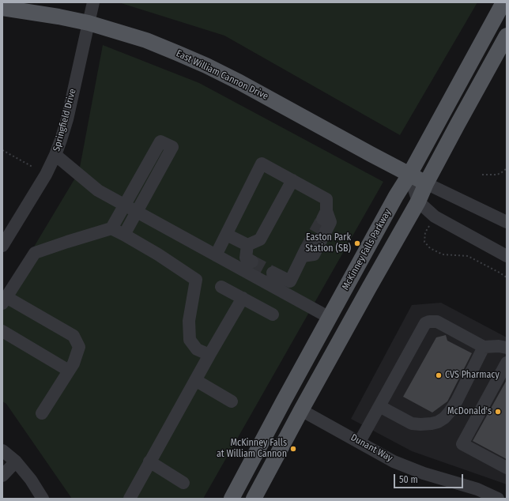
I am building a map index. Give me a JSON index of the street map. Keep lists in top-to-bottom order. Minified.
{"streets":{"main road":["East William Cannon Drive","McKinney Falls Parkway"],"street":["Springfield Drive","Dunant Way"]},"crossings":[["East William Cannon Drive","Springfield Drive"],["East William Cannon Drive","McKinney Falls Parkway"]],"places":["Easton Park Station (SB)","CVS Pharmacy","McDonald's","McKinney Falls at William Cannon"],"scale_bar":"50 m"}
